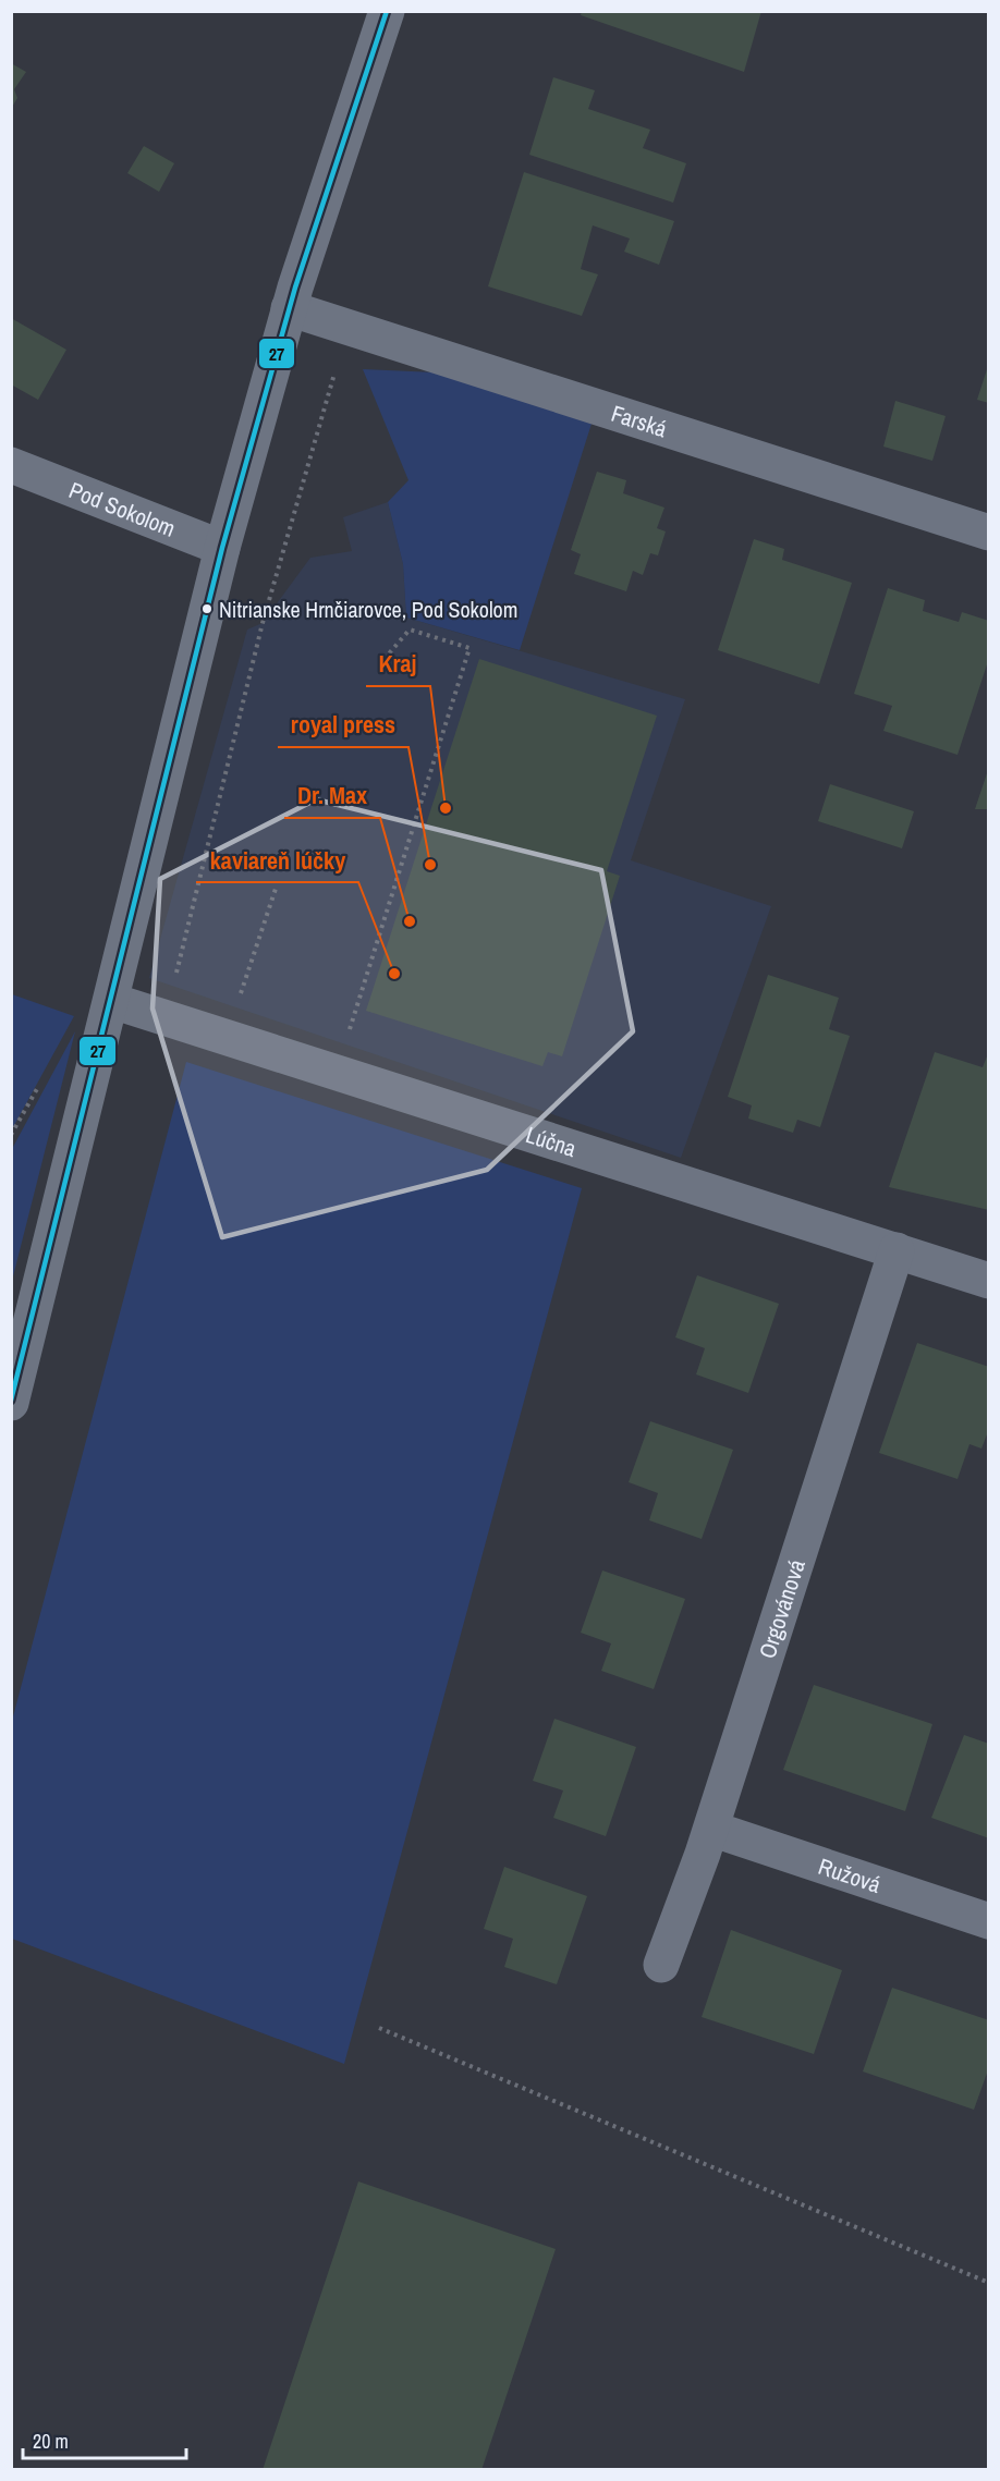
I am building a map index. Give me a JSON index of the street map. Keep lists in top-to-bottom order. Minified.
{"streets":{"street":["Farská","Pod Sokolom","Lúčna","Orgovánová","Ružová"]},"crossings":[["Lúčna","Orgovánová"],["Orgovánová","Ružová"]],"places":["Nitrianske Hrnčiarovce, Pod Sokolom","Kraj","royal press","Dr. Max","kaviareň lúčky"],"lines":["transit line 27"],"scale_bar":"20 m"}
